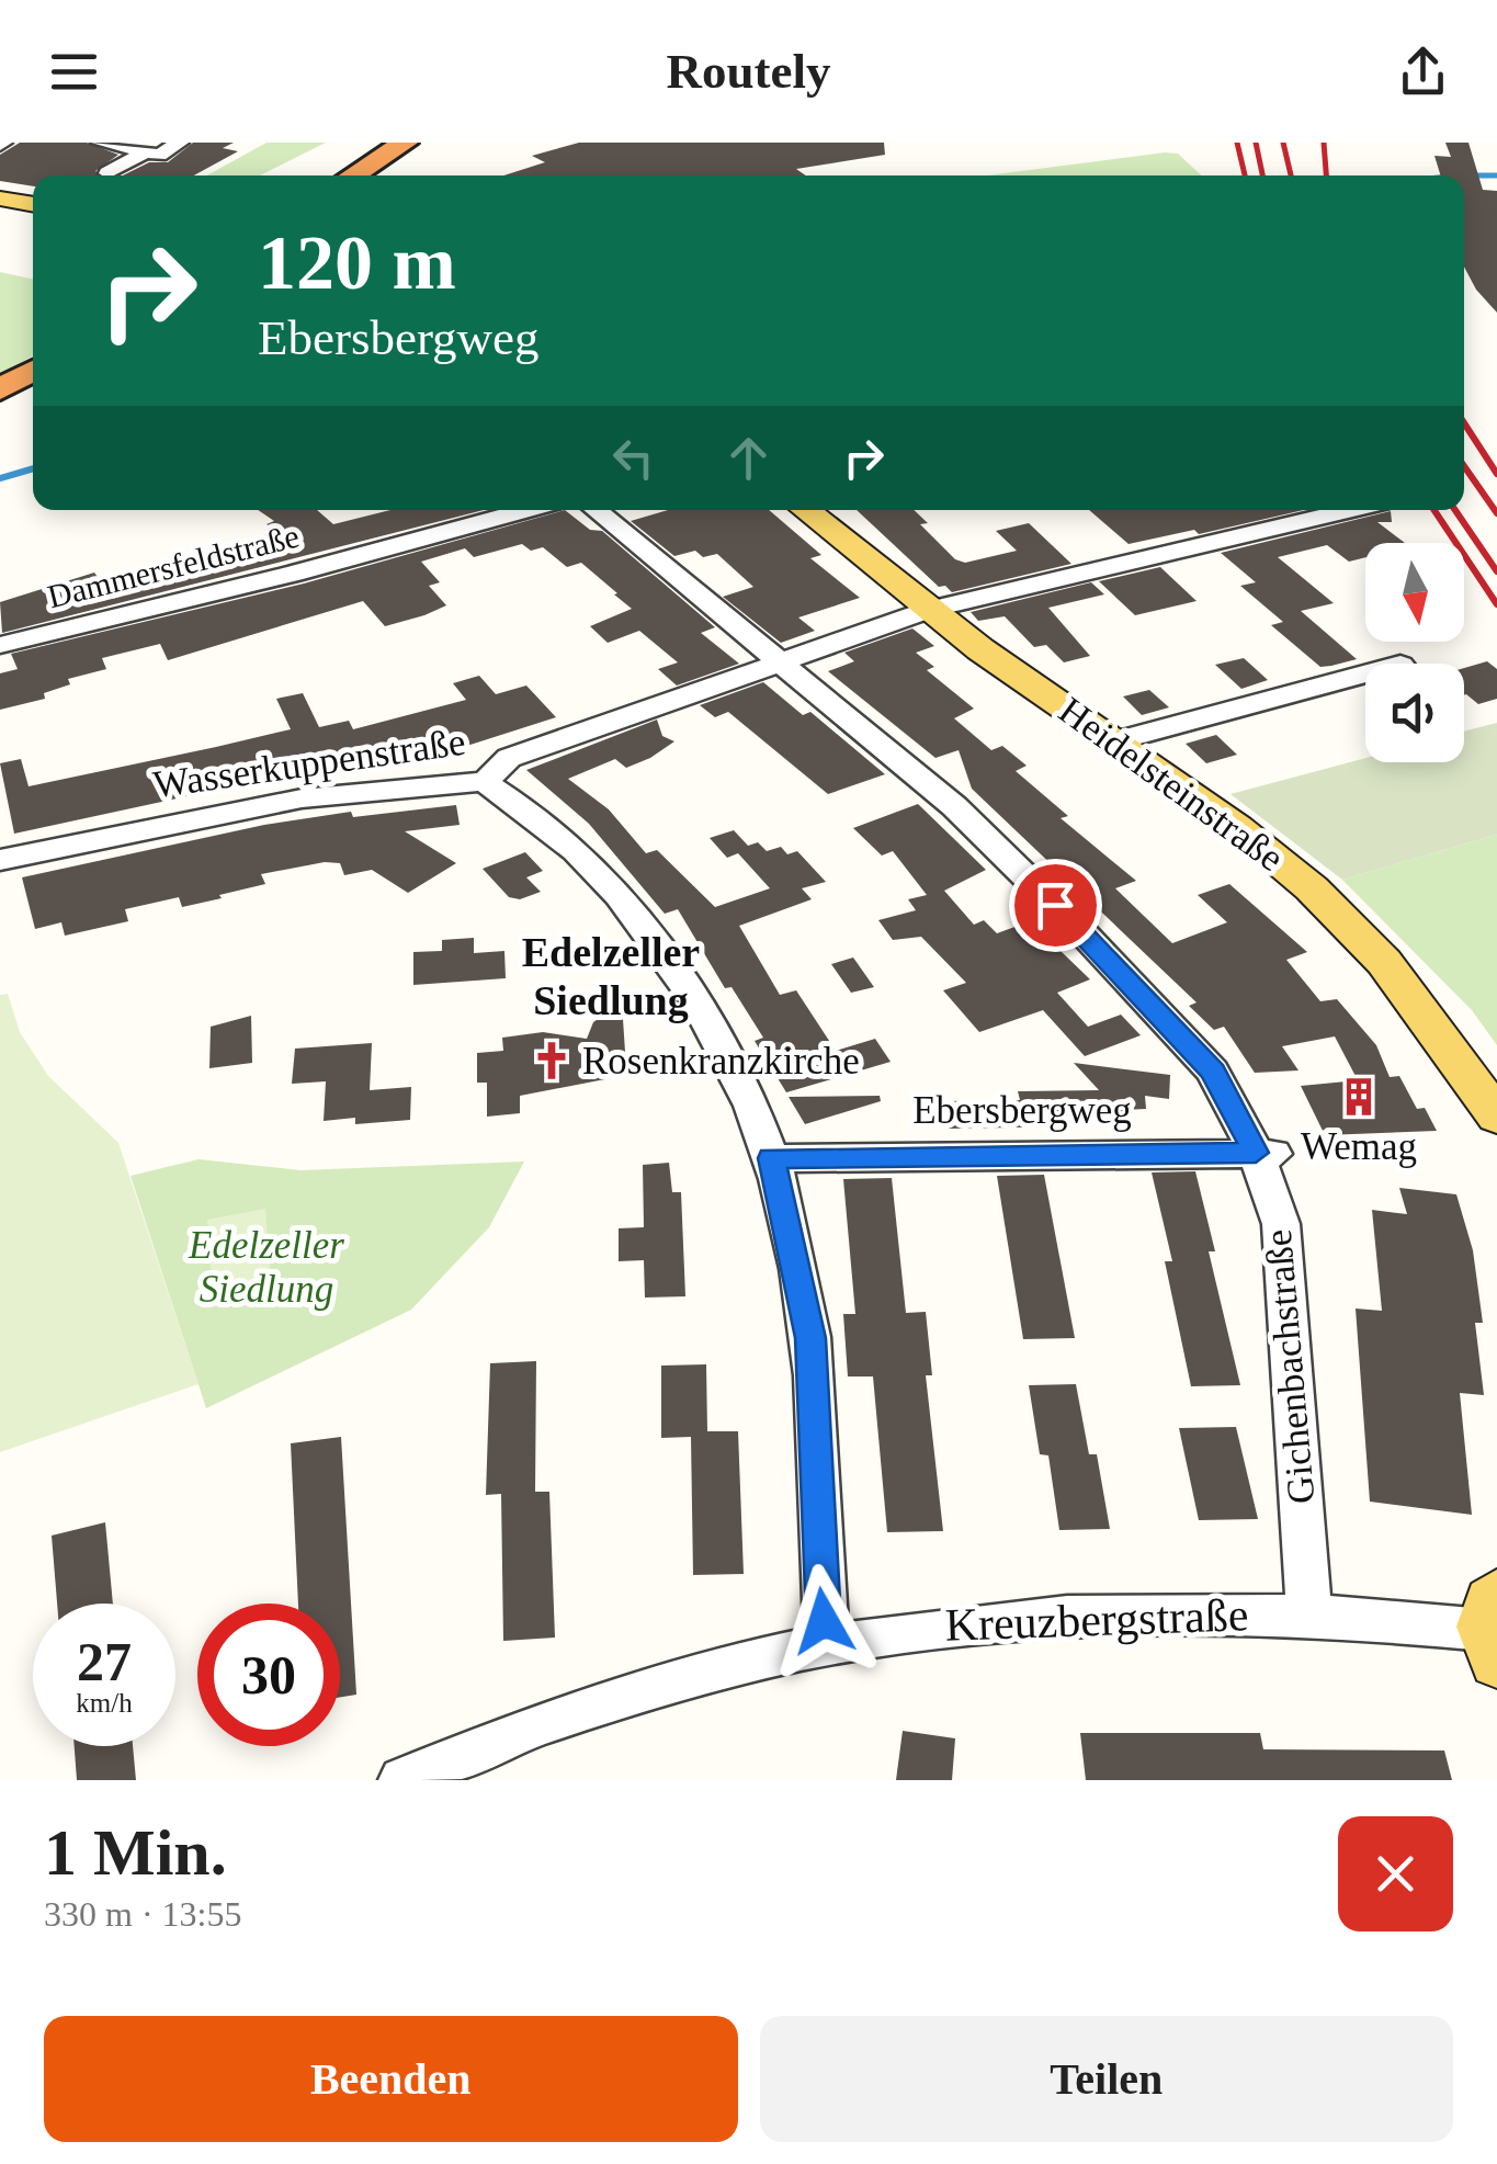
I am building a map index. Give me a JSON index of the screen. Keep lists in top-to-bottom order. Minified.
{"streets":{"main road":["Heidelsteinstraße"],"street":["Dammersfeldstraße","Wasserkuppenstraße","Ebersbergweg","Gichenbachstraße","Kreuzbergstraße"]},"crossings":[["Wasserkuppenstraße","Heidelsteinstraße"],["Wasserkuppenstraße","Gichenbachstraße"],["Ebersbergweg","Gichenbachstraße"],["Gichenbachstraße","Kreuzbergstraße"]],"districts":["Edelzeller Siedlung"],"parks":["Edelzeller Siedlung"],"places":{"church":["Rosenkranzkirche"],"building":["Wemag"]},"north":"bottom","page":{"header":"Routely","turn":["120 m","Ebersbergweg"],"speed":"27 km/h","limit":"30","heading":["1 Min.","330 m · 13:55"],"buttons":["Beenden","Teilen"]}}
